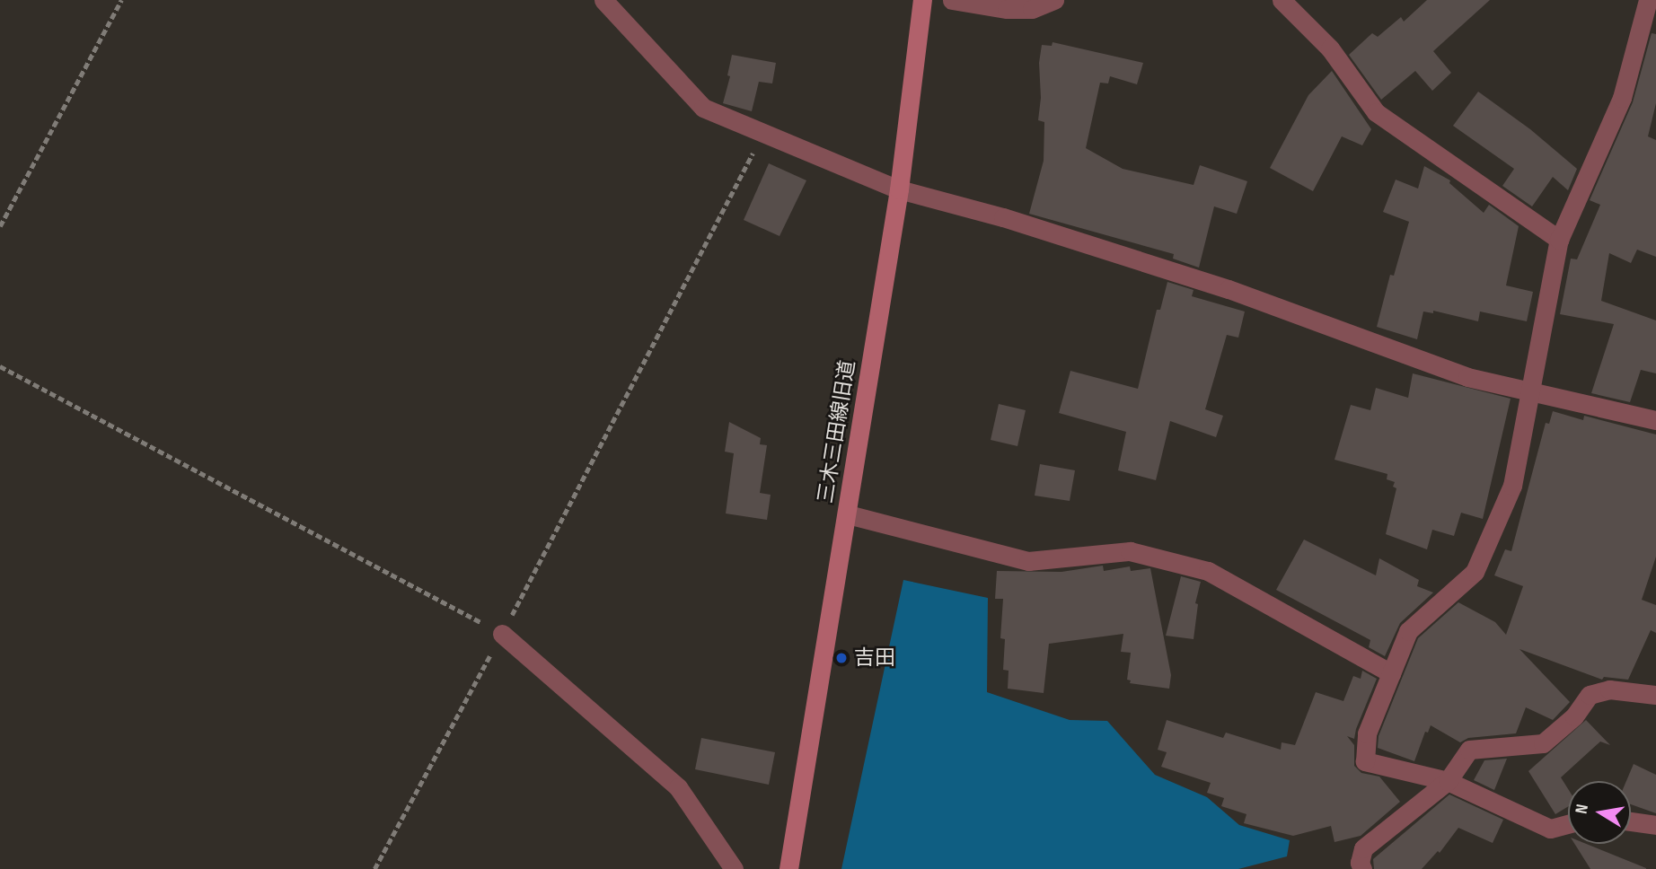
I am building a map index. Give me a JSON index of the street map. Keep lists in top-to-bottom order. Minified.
{"streets":{"street":["三木三田線旧道"]},"places":["吉田"],"north":"left"}
